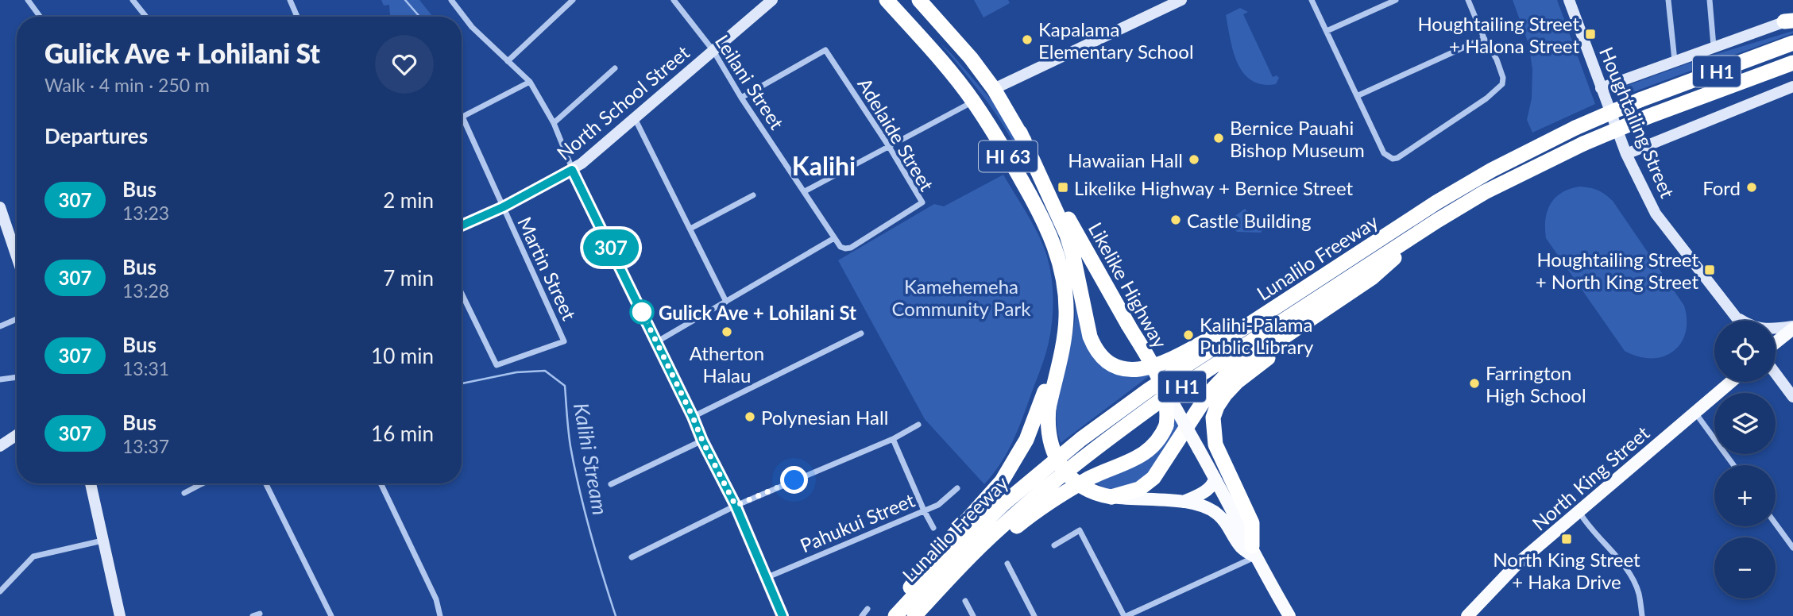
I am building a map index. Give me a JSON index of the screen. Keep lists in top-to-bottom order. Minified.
{"streets":{"highway":["I H1","HI 63","Lunalilo Freeway","Likelike Highway"],"main road":["North School Street","Houghtailing Street","North King Street"],"street":["Leilani Street","Adelaide Street","Martin Street","Pahukui Street"]},"crossings":[["Leilani Street","North School Street"],["Leilani Street","Adelaide Street"],["North School Street","Martin Street"],["HI 63","Likelike Highway"]],"districts":["Kalihi"],"water":["Kalihi Stream"],"parks":["Kamehemeha Community Park"],"places":{"transit":["Houghtailing Street + Halona Street","Likelike Highway + Bernice Street","Houghtailing Street + North King Street","North King Street + Haka Drive"],"other":["Kapalama Elementary School","Bernice Pauahi Bishop Museum","Hawaiian Hall","Ford","Castle Building","Gulick Ave + Lohilani St","Atherton Halau","Kalihi-Pālama Public Library","Farrington High School","Polynesian Hall"]},"lines":["bus line 307"],"page":{"on_map":"307","heading":[["Gulick Ave + Lohilani St","Walk · 4 min · 250 m"],"Departures"],"list":[{"mark":"307","name":"Bus","note":"13:23","value":"2 min"},{"mark":"307","name":"Bus","note":"13:28","value":"7 min"},{"mark":"307","name":"Bus","note":"13:31","value":"10 min"},{"mark":"307","name":"Bus","note":"13:37","value":"16 min"}],"map_buttons":["+","−"]}}
